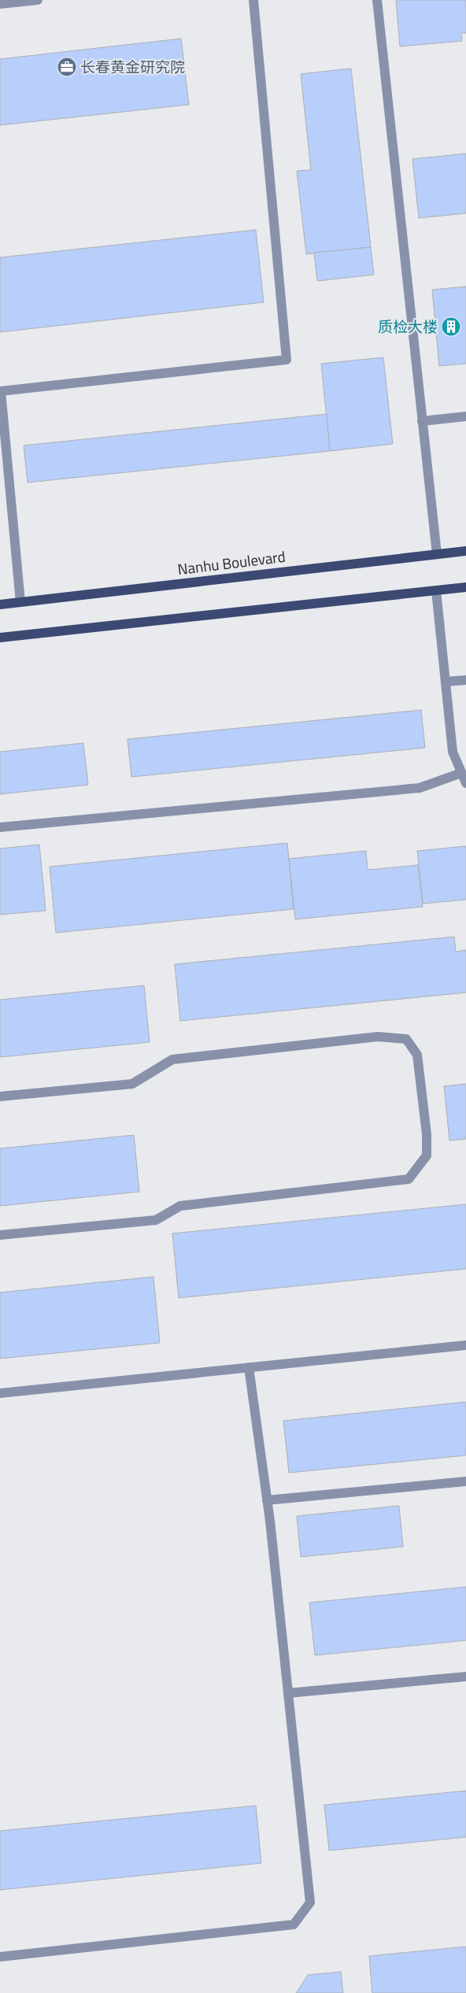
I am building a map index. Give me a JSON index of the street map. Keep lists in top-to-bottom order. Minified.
{"streets":{"main road":["Nanhu Boulevard"]},"places":{"office":["长春黄金研究院"],"building":["质检大楼"]}}
